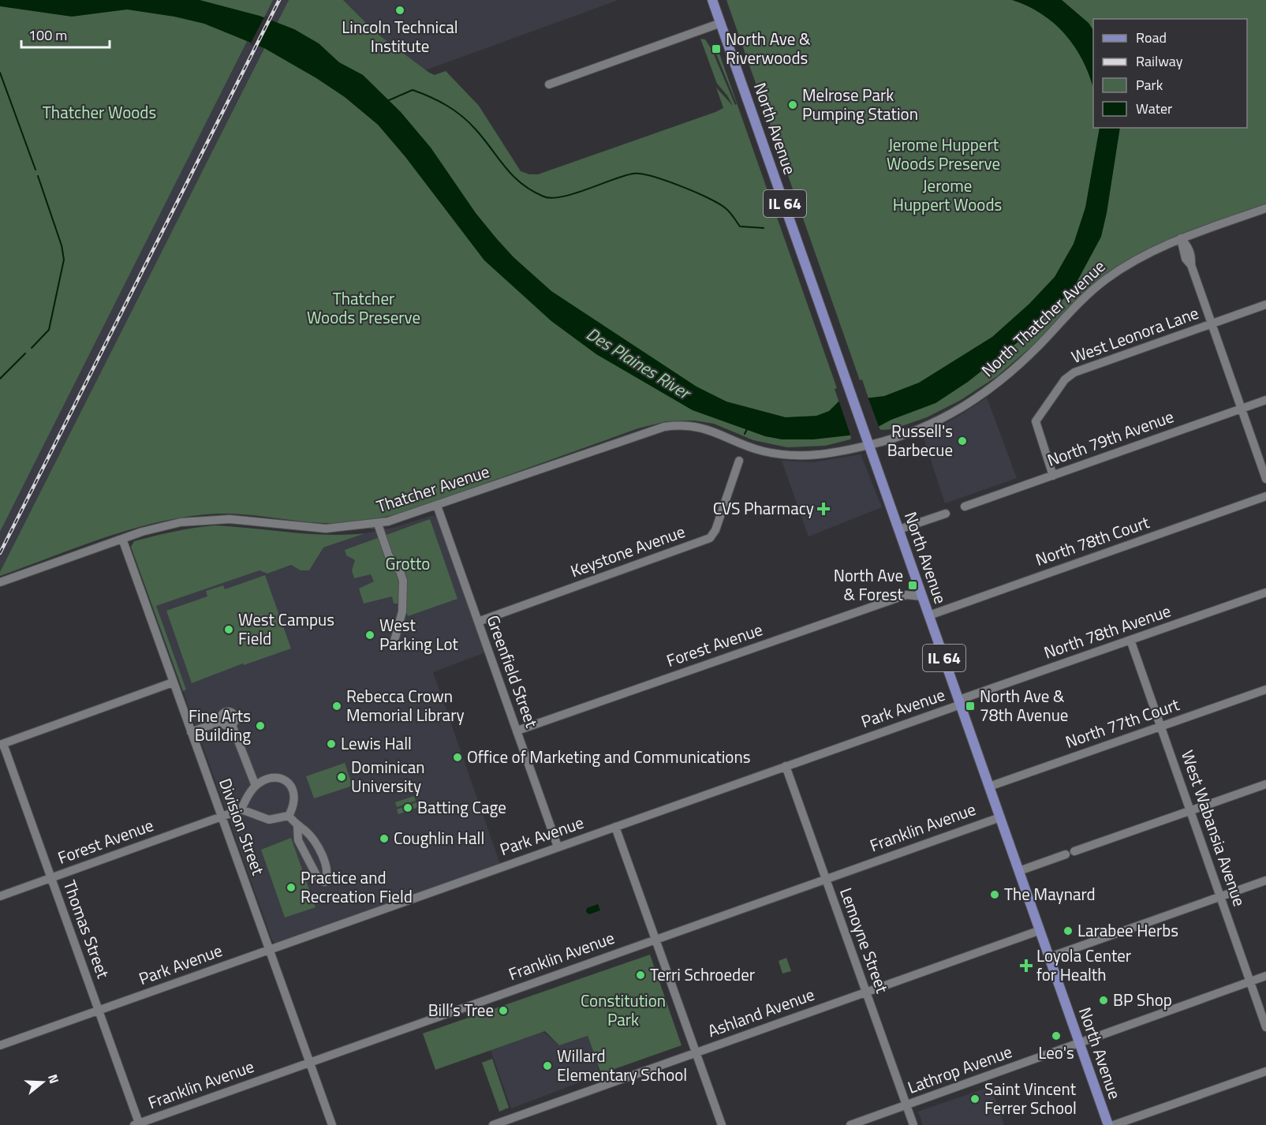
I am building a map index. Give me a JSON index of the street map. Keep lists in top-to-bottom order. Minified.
{"streets":{"main road":["North Avenue","IL 64"],"street":["North Thatcher Avenue","West Leonora Lane","North 79th Avenue","Thatcher Avenue","North 78th Court","Keystone Avenue","North 78th Avenue","Forest Avenue","Greenfield Street","Park Avenue","North 77th Court","Division Street","Franklin Avenue","West Wabansia Avenue","Thomas Street","Lemoyne Street","Ashland Avenue","Lathrop Avenue"]},"crossings":[["North Avenue","North Thatcher Avenue"],["North Avenue","Thatcher Avenue"],["North Avenue","North 78th Court"],["North Avenue","North 78th Avenue"],["North Avenue","Forest Avenue"],["North Avenue","Park Avenue"],["North Avenue","North 77th Court"],["North Avenue","Franklin Avenue"],["North Avenue","Ashland Avenue"],["North Avenue","Lathrop Avenue"],["North Thatcher Avenue","Thatcher Avenue"],["West Leonora Lane","North 79th Avenue"],["Thatcher Avenue","Greenfield Street"],["Thatcher Avenue","Division Street"],["Keystone Avenue","Greenfield Street"],["North 78th Avenue","Park Avenue"],["North 78th Avenue","West Wabansia Avenue"],["Forest Avenue","Greenfield Street"],["Forest Avenue","Division Street"],["Forest Avenue","Thomas Street"],["Greenfield Street","Park Avenue"],["Park Avenue","Division Street"],["Park Avenue","Thomas Street"],["Park Avenue","Lemoyne Street"],["North 77th Court","West Wabansia Avenue"],["Division Street","Franklin Avenue"],["Franklin Avenue","Thomas Street"],["Franklin Avenue","Lemoyne Street"],["West Wabansia Avenue","Lathrop Avenue"],["Lemoyne Street","Ashland Avenue"],["Lemoyne Street","Lathrop Avenue"]],"water":["Des Plaines River"],"parks":["Thatcher Woods","Jerome Huppert Woods Preserve","Jerome Huppert Woods","Thatcher Woods Preserve","Grotto","Constitution Park"],"places":{"other":["Lincoln Technical Institute","Melrose Park Pumping Station","Russell's Barbecue","West Campus Field","West Parking Lot","Rebecca Crown Memorial Library","Fine Arts Building","Lewis Hall","Office of Marketing and Communications","Dominican University","Batting Cage","Coughlin Hall","Practice and Recreation Field","The Maynard","Larabee Herbs","Terri Schroeder","BP Shop","Bill’s Tree","Leo's","Willard Elementary School","Saint Vincent Ferrer School"],"transit":["North Ave & Riverwoods","North Ave & Forest","North Ave & 78th Avenue"],"health":["CVS Pharmacy","Loyola Center for Health"]},"legend":["Road","Railway","Park","Water"],"scale_bar":"100 m","north":"right"}
